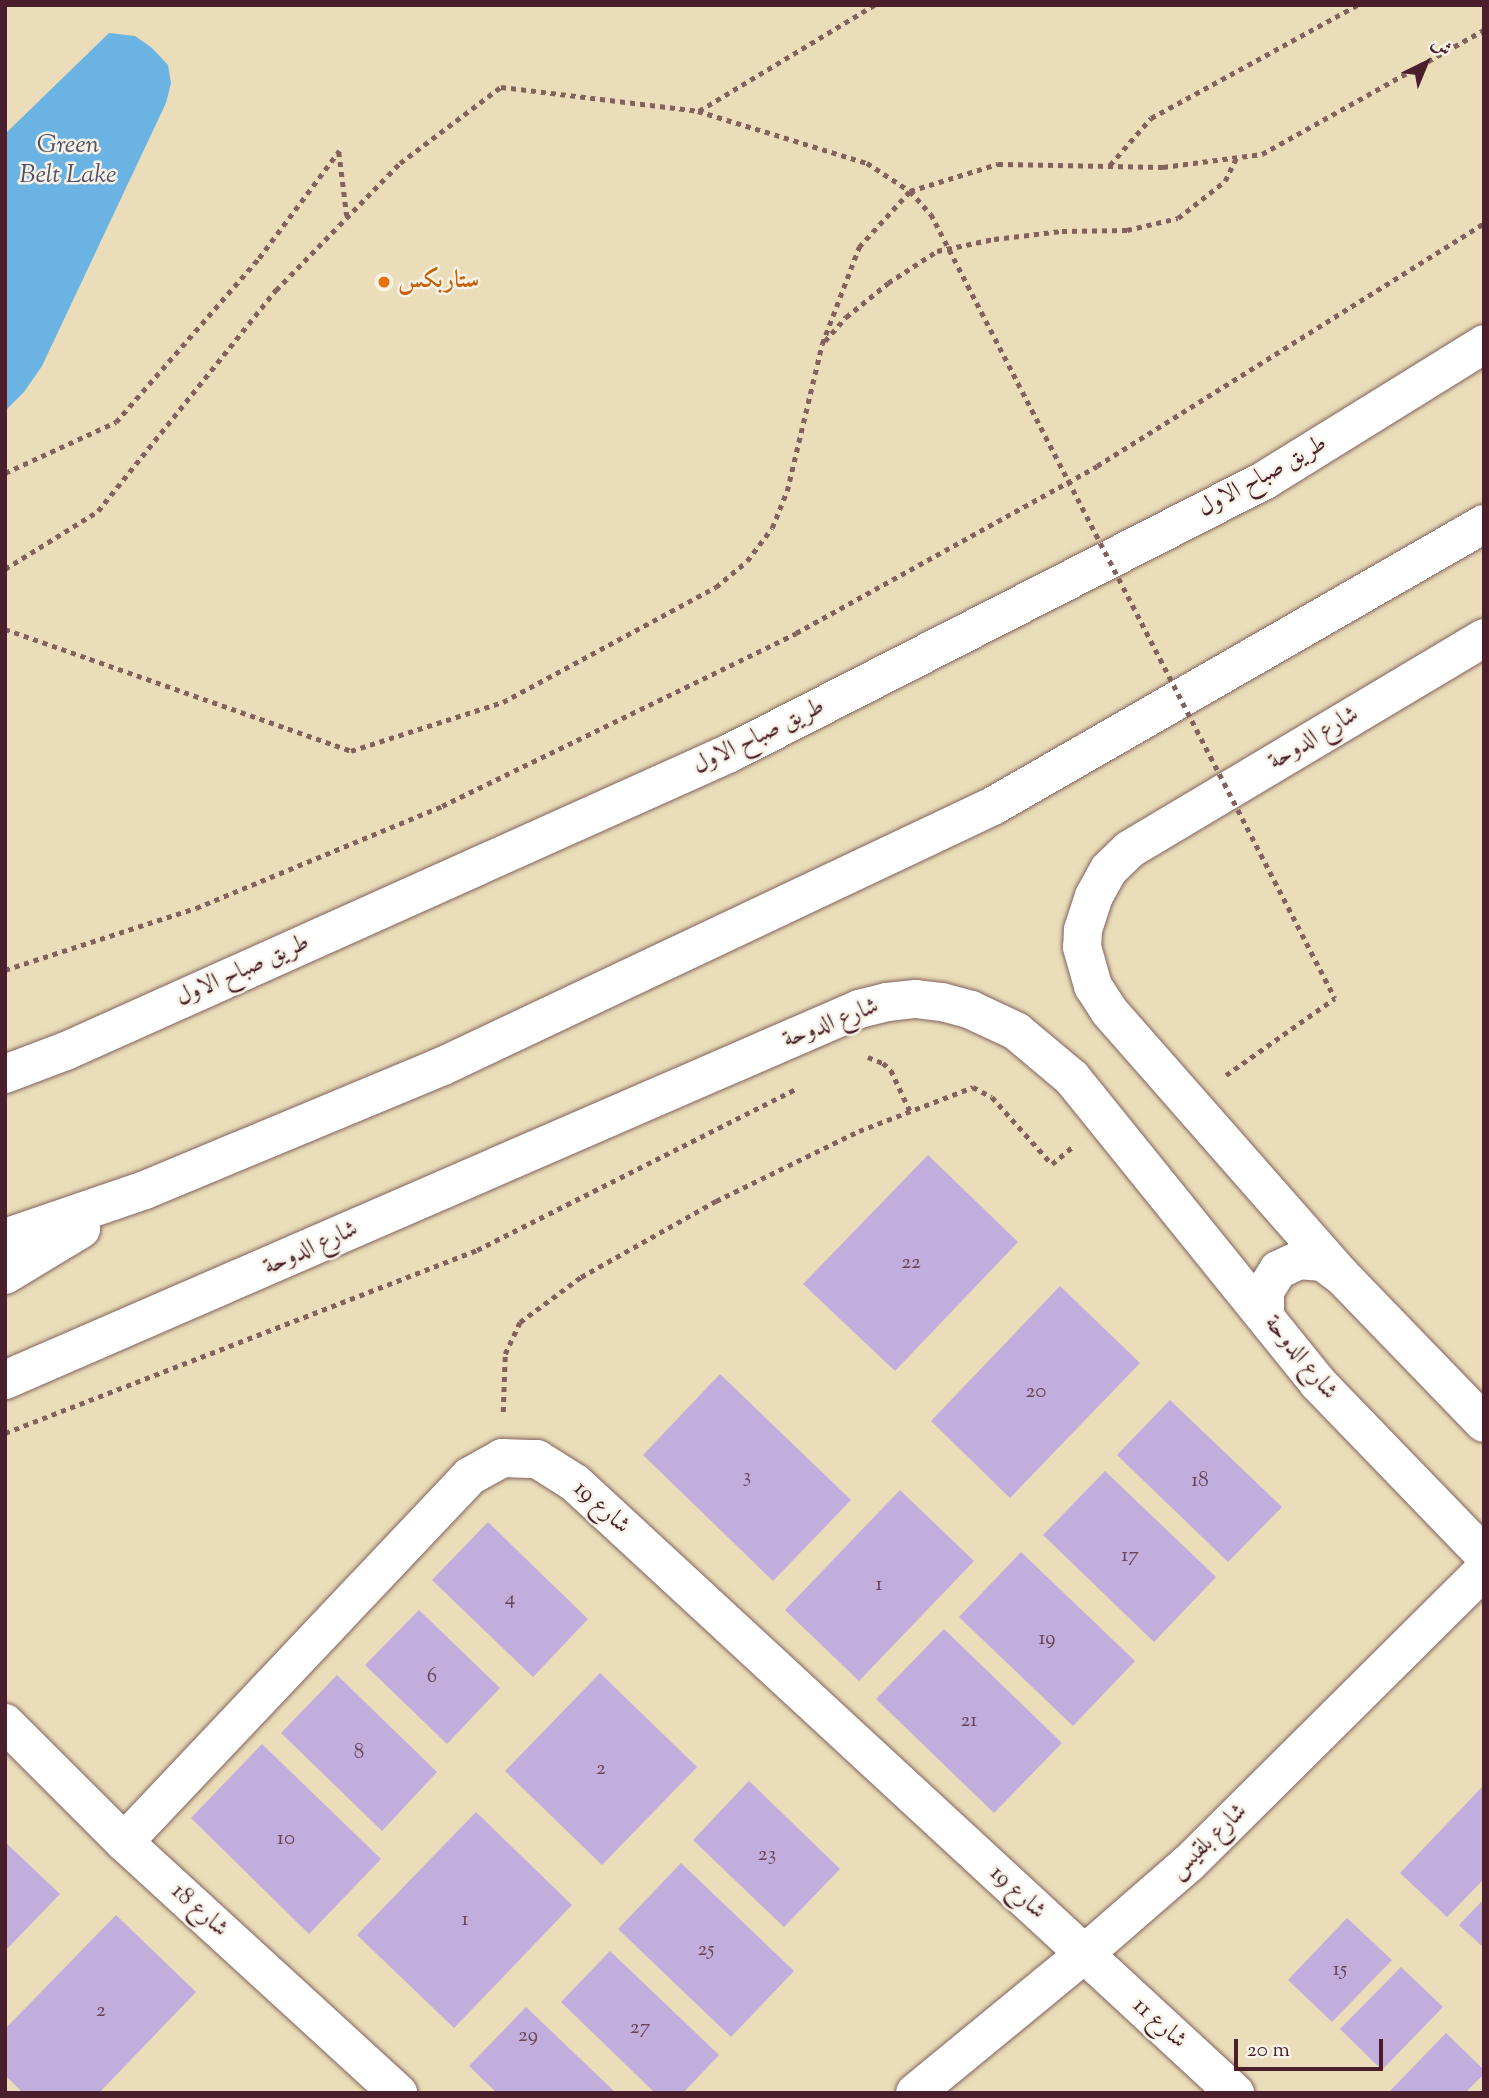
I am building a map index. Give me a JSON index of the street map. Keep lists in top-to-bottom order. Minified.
{"streets":{"main road":["طريق صباح الاول","شارع الدوحة","شارع 19","شارع بلقيس","شارع 18","شارع 11"]},"crossings":[["شارع 19","شارع بلقيس"],["شارع 19","شارع 11"],["شارع بلقيس","شارع 11"]],"water":["Green Belt Lake"],"places":["ستاربكس"],"house_numbers":["22","20","3","18","17","1","4","19","6","21","8","2","10","23","1","25","15","2","27","29"],"scale_bar":"20 m","north":"top right"}
